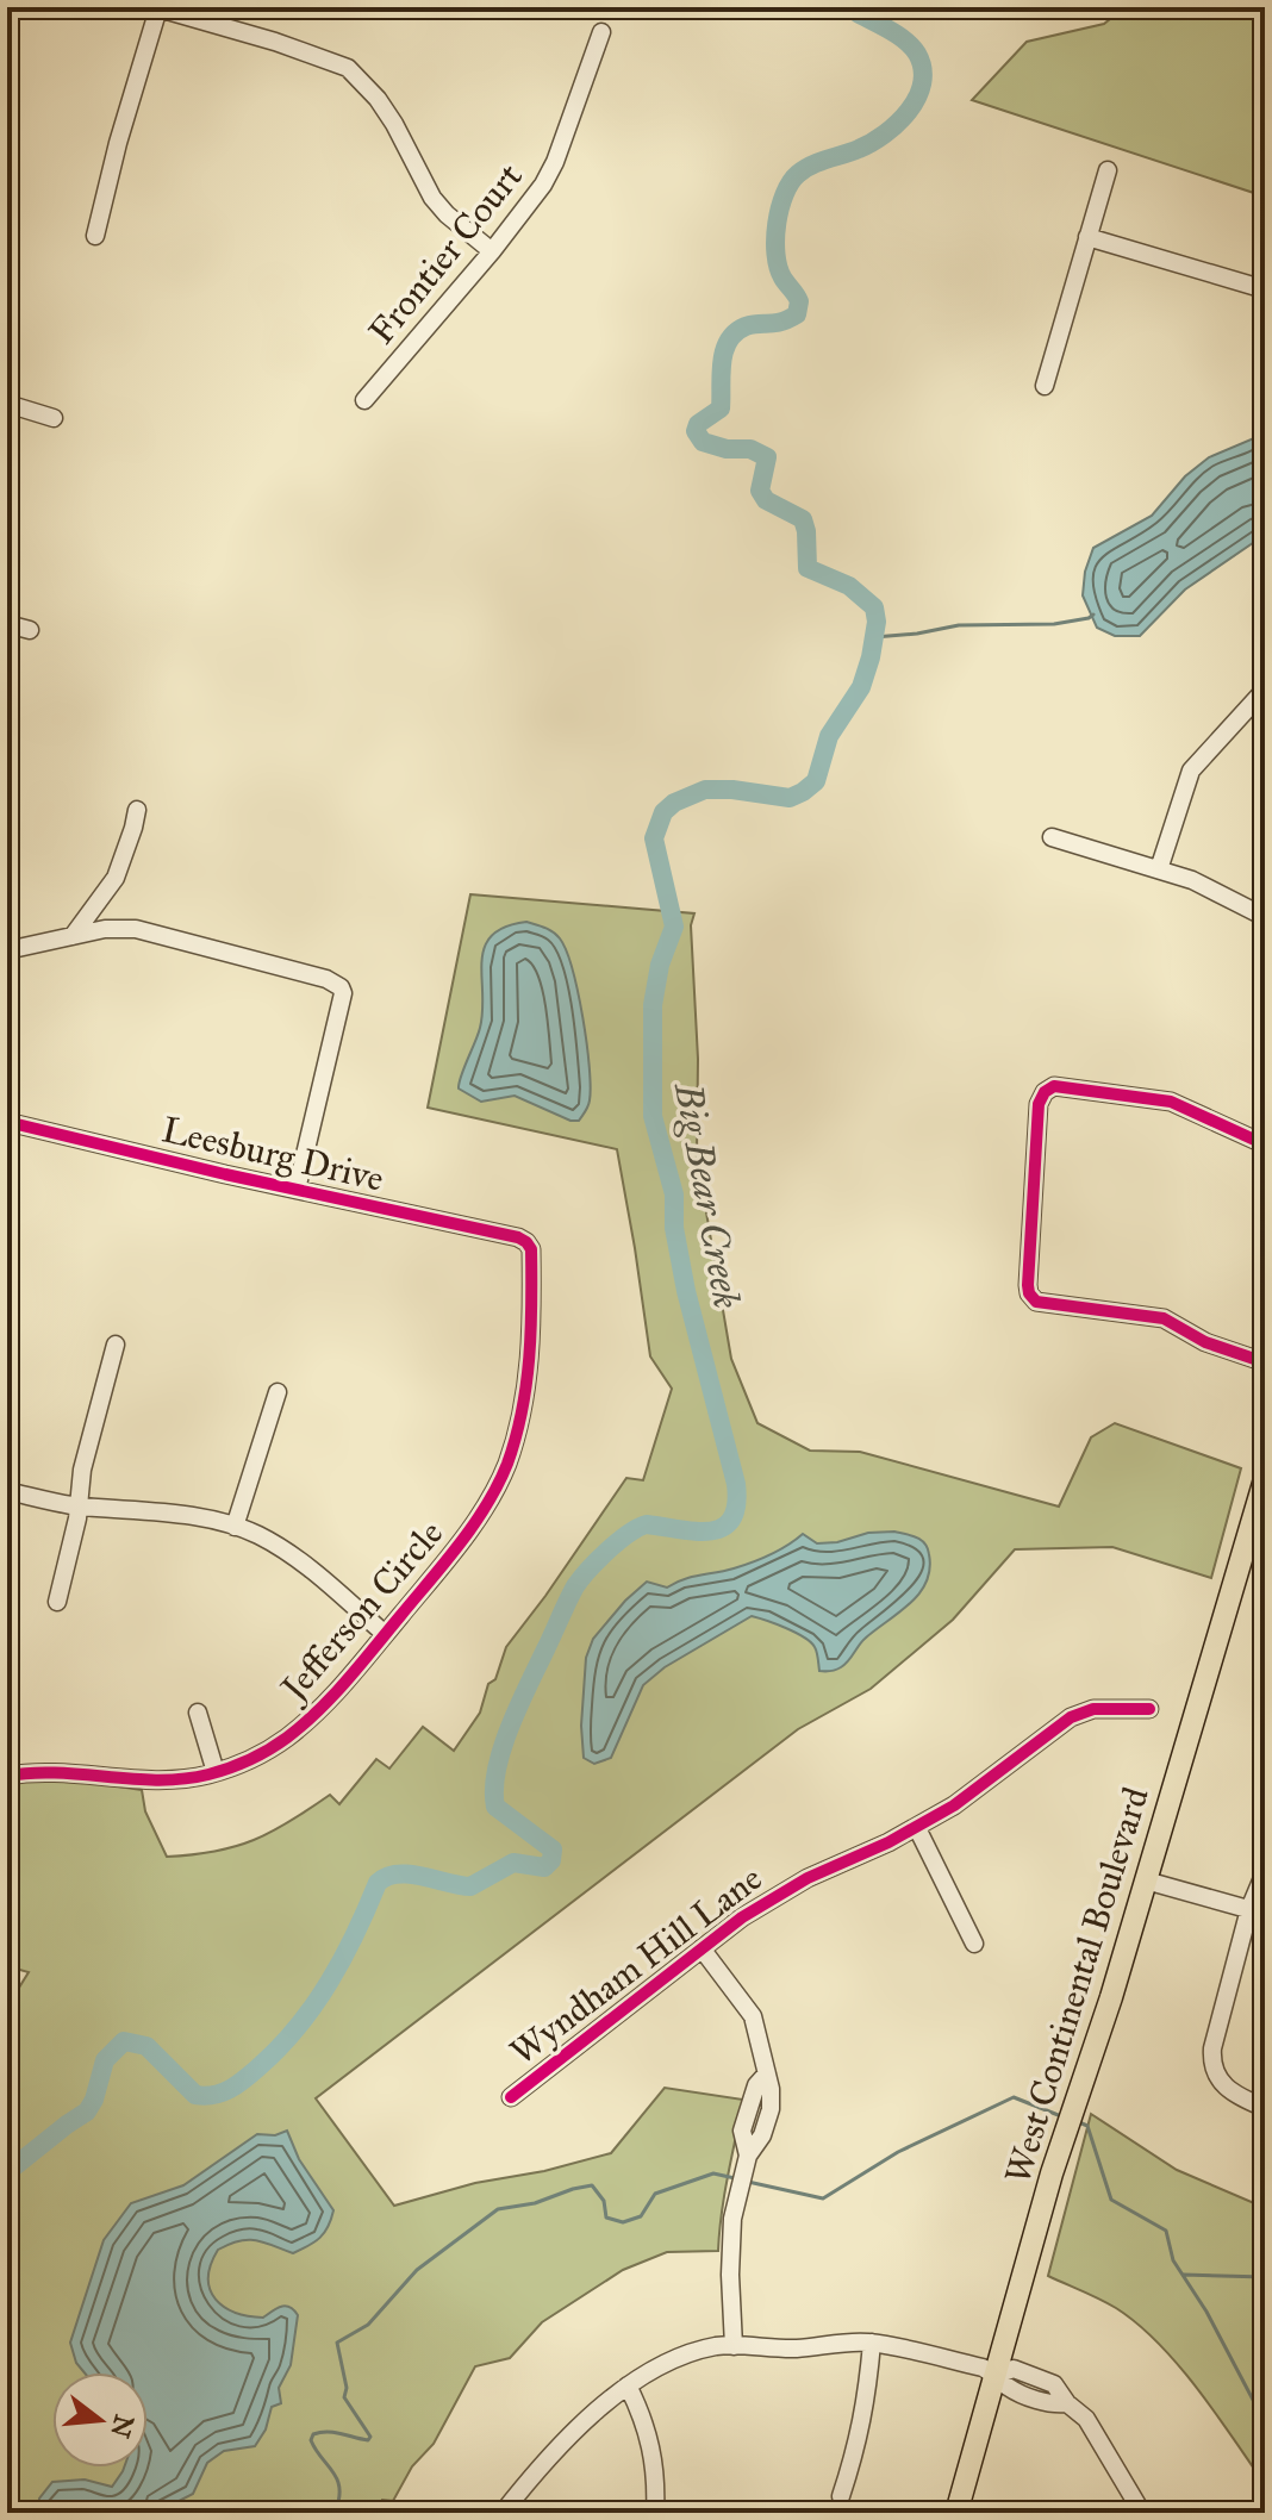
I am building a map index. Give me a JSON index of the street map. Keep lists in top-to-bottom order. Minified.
{"streets":{"main road":["West Continental Boulevard"],"street":["Frontier Court","Leesburg Drive","Jefferson Circle","Wyndham Hill Lane"]},"crossings":[["Leesburg Drive","Jefferson Circle"]],"water":["Big Bear Creek"],"north":"right"}
